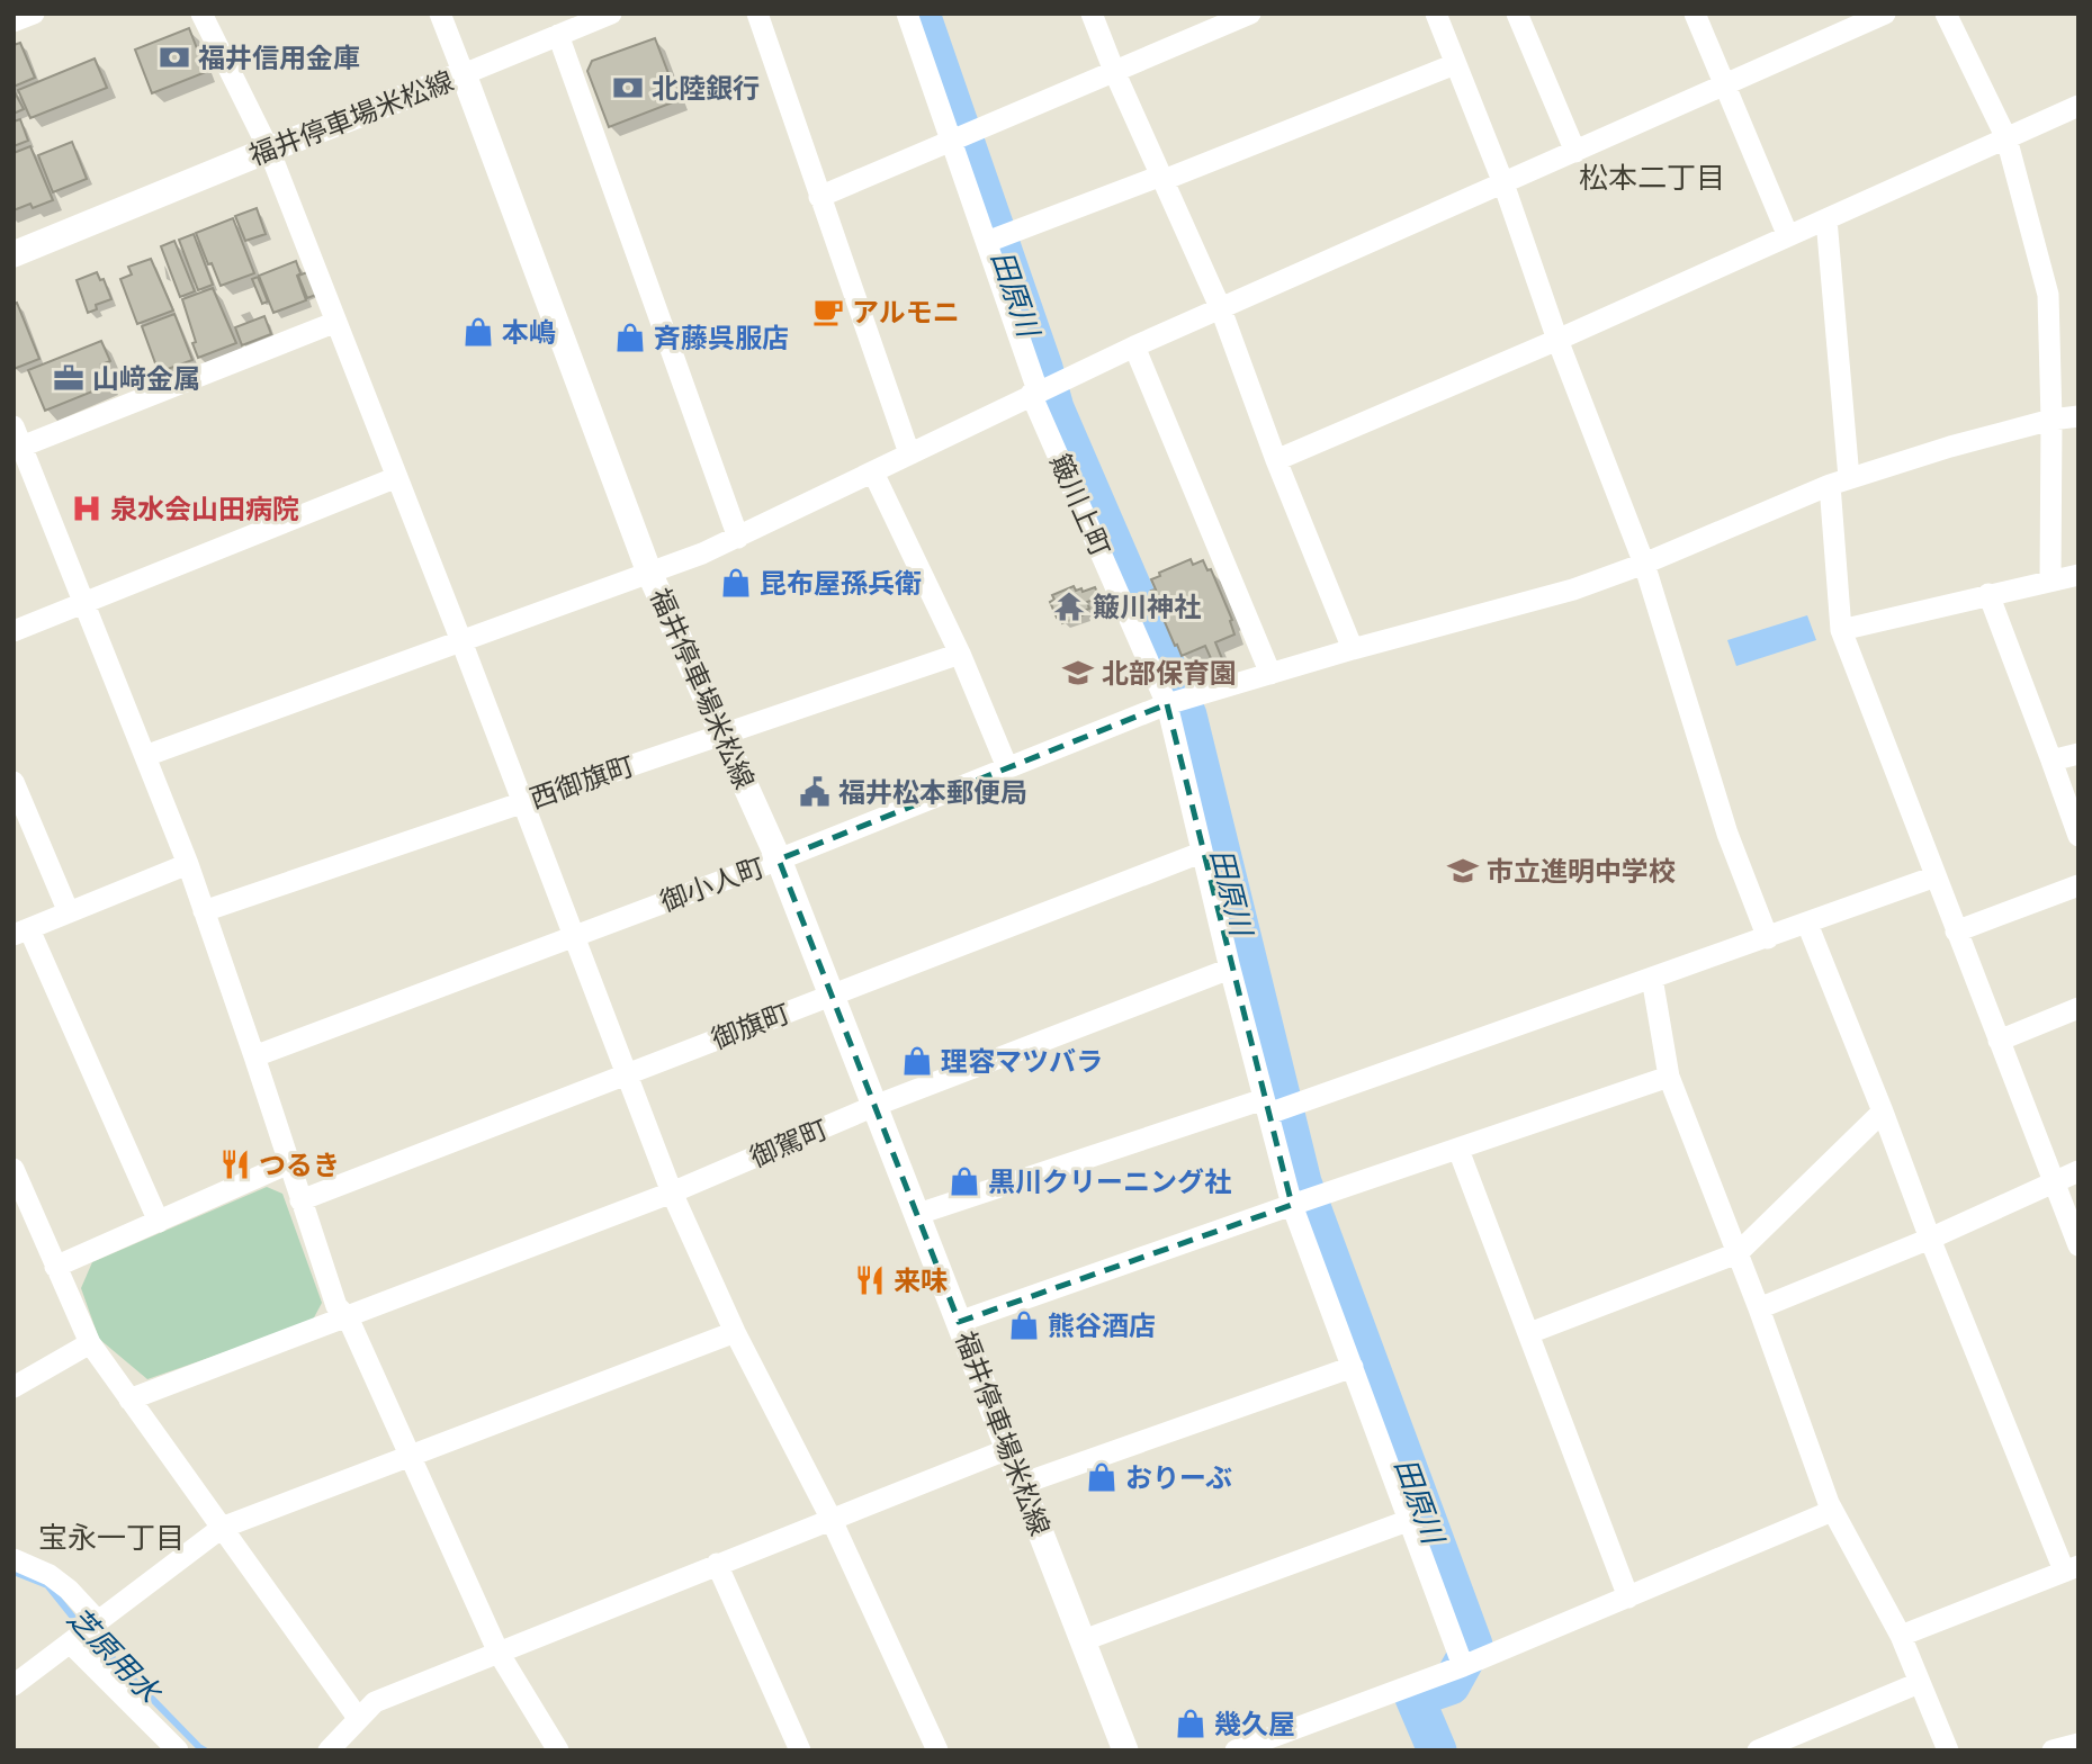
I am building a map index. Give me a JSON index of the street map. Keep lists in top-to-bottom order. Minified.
{"streets":{"main road":["福井停車場米松線"],"street":["簸川上町","西御旗町","御小人町","御旗町","御駕町"]},"crossings":[["福井停車場米松線","西御旗町"],["福井停車場米松線","御小人町"],["福井停車場米松線","御旗町"],["福井停車場米松線","御駕町"],["簸川上町","御小人町"],["簸川上町","御旗町"],["簸川上町","御駕町"]],"districts":["松本二丁目","宝永一丁目"],"water":["田原川","芝原用水"],"places":{"bank":["福井信用金庫","北陸銀行"],"cafe":["アルモニ"],"shop":["本嶋","斉藤呉服店","昆布屋孫兵衛","理容マツバラ","黒川クリーニング社","熊谷酒店","おりーぶ","幾久屋"],"office":["山﨑金属"],"hospital":["泉水会山田病院"],"temple":["簸川神社"],"school or university":["北部保育園","市立進明中学校"],"public building":["福井松本郵便局"],"restaurant":["つるき","来味"]}}
